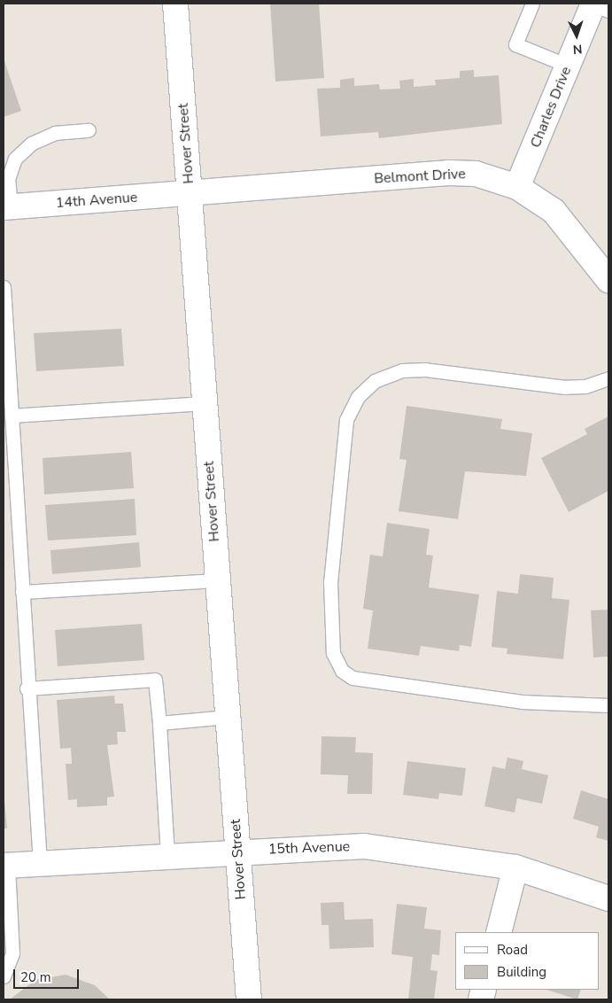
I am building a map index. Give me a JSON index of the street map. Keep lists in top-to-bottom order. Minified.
{"streets":{"street":["Charles Drive","Hover Street","Belmont Drive","14th Avenue","15th Avenue"]},"crossings":[["Charles Drive","Belmont Drive"],["Hover Street","Belmont Drive"],["Hover Street","14th Avenue"],["Hover Street","15th Avenue"],["Belmont Drive","14th Avenue"]],"legend":["Road","Building"],"scale_bar":"20 m","north":"bottom"}
